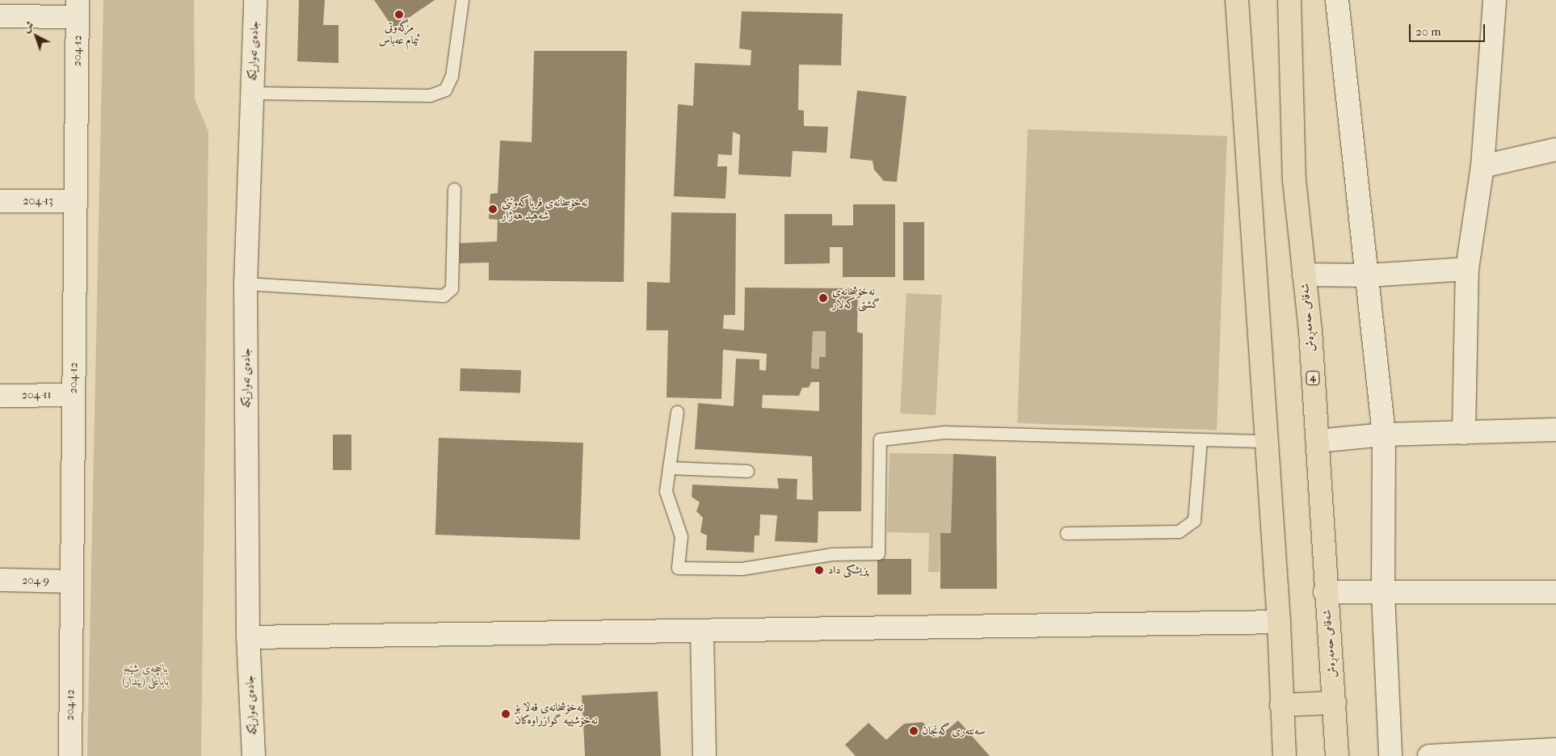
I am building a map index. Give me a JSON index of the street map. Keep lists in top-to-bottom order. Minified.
{"streets":{"highway":["شەقامی حەمەڕەش","4"],"street":["204-12","جادەی تەوارێکە","204-13","204-11","204-9"]},"crossings":[["204-12","204-13"],["204-12","204-11"],["204-12","204-9"]],"parks":["باخچەی شێخ باباعلی (بێدار)"],"places":["مزگەوتی ئیمام عەباس","نەخۆسخانەی فریاکەوتنی شەهید هەژار","نەخۆشخانەی گشتی کەلار","پزیشکی داد","نەخۆشخانەی قەڵا بۆ نەخۆشییە گوازراوەکان","سەنتەری گەنجان"],"scale_bar":"20 m","north":"top left"}
